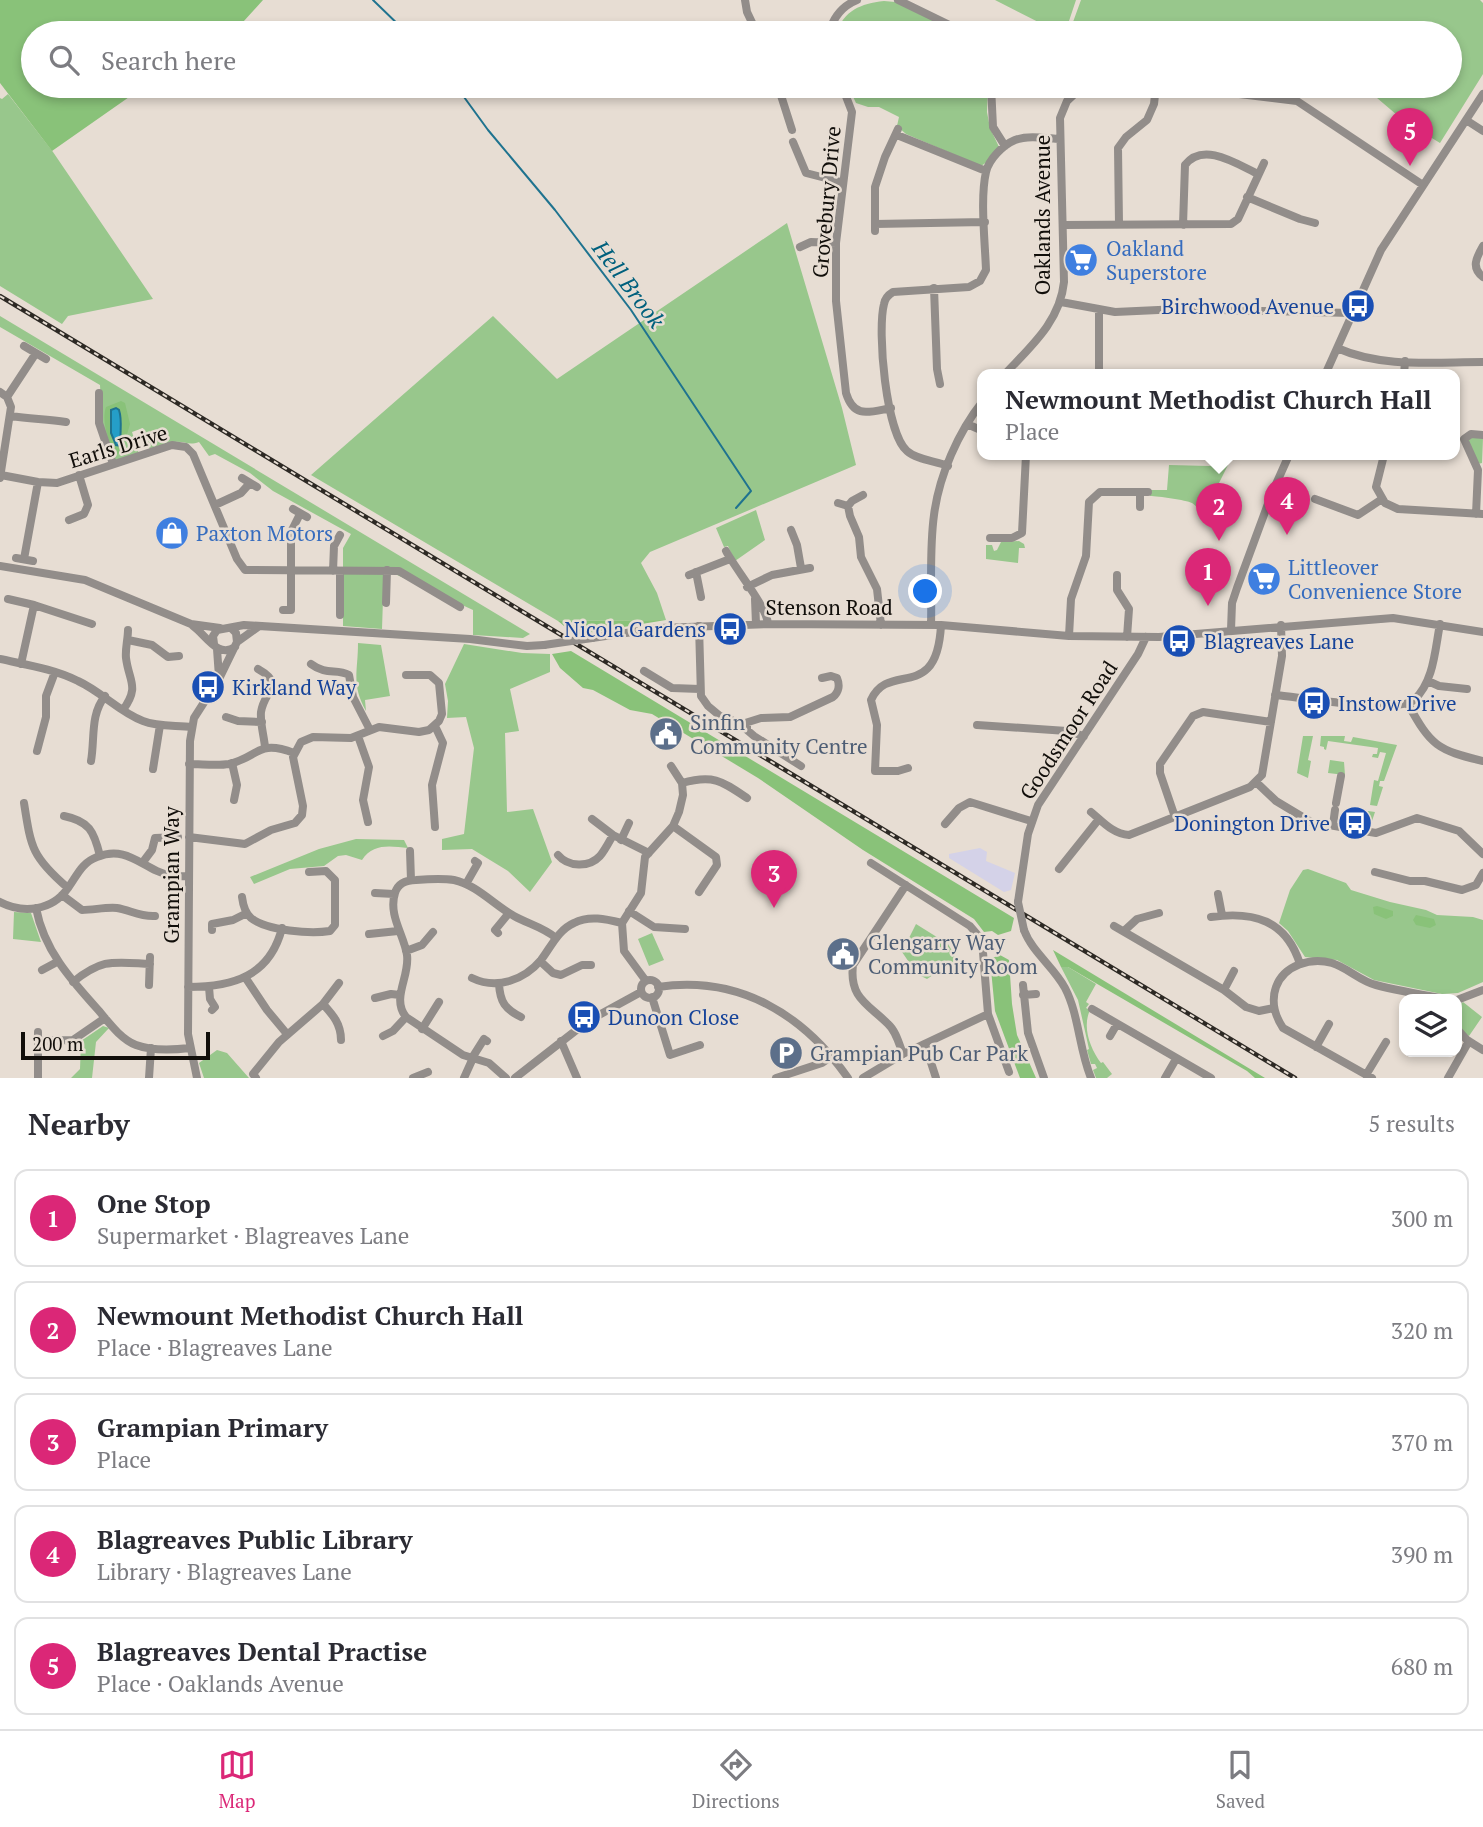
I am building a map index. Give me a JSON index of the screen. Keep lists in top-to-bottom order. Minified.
{"streets":{"street":["Grovebury Drive","Oaklands Avenue","Earls Drive","Stenson Road","Goodsmoor Road","Grampian Way"]},"crossings":[["Stenson Road","Goodsmoor Road"],["Stenson Road","Grampian Way"]],"water":["Hell Brook"],"places":{"supermarket":["Oakland Superstore","Littleover Convenience Store"],"bus stop":["Birchwood Avenue","Nicola Gardens","Blagreaves Lane","Kirkland Way","Instow Drive","Donington Drive","Dunoon Close"],"shop":["Paxton Motors"],"public building":["Sinfin Community Centre","Glengarry Way Community Room"],"parking":["Grampian Pub Car Park"]},"scale_bar":"200 m","page":{"search":"Search here","pins":["5","4","2","1","3"],"popup":["Newmount Methodist Church Hall","Place"],"scale":"200 m","heading":["Nearby","5 results"],"list":[{"mark":"1","name":"One Stop","note":"Supermarket · Blagreaves Lane","value":"300 m"},{"mark":"2","name":"Newmount Methodist Church Hall","note":"Place · Blagreaves Lane","value":"320 m"},{"mark":"3","name":"Grampian Primary","note":"Place","value":"370 m"},{"mark":"4","name":"Blagreaves Public Library","note":"Library · Blagreaves Lane","value":"390 m"},{"mark":"5","name":"Blagreaves Dental Practise","note":"Place · Oaklands Avenue","value":"680 m"}],"nav":["Map","Directions","Saved"]}}
